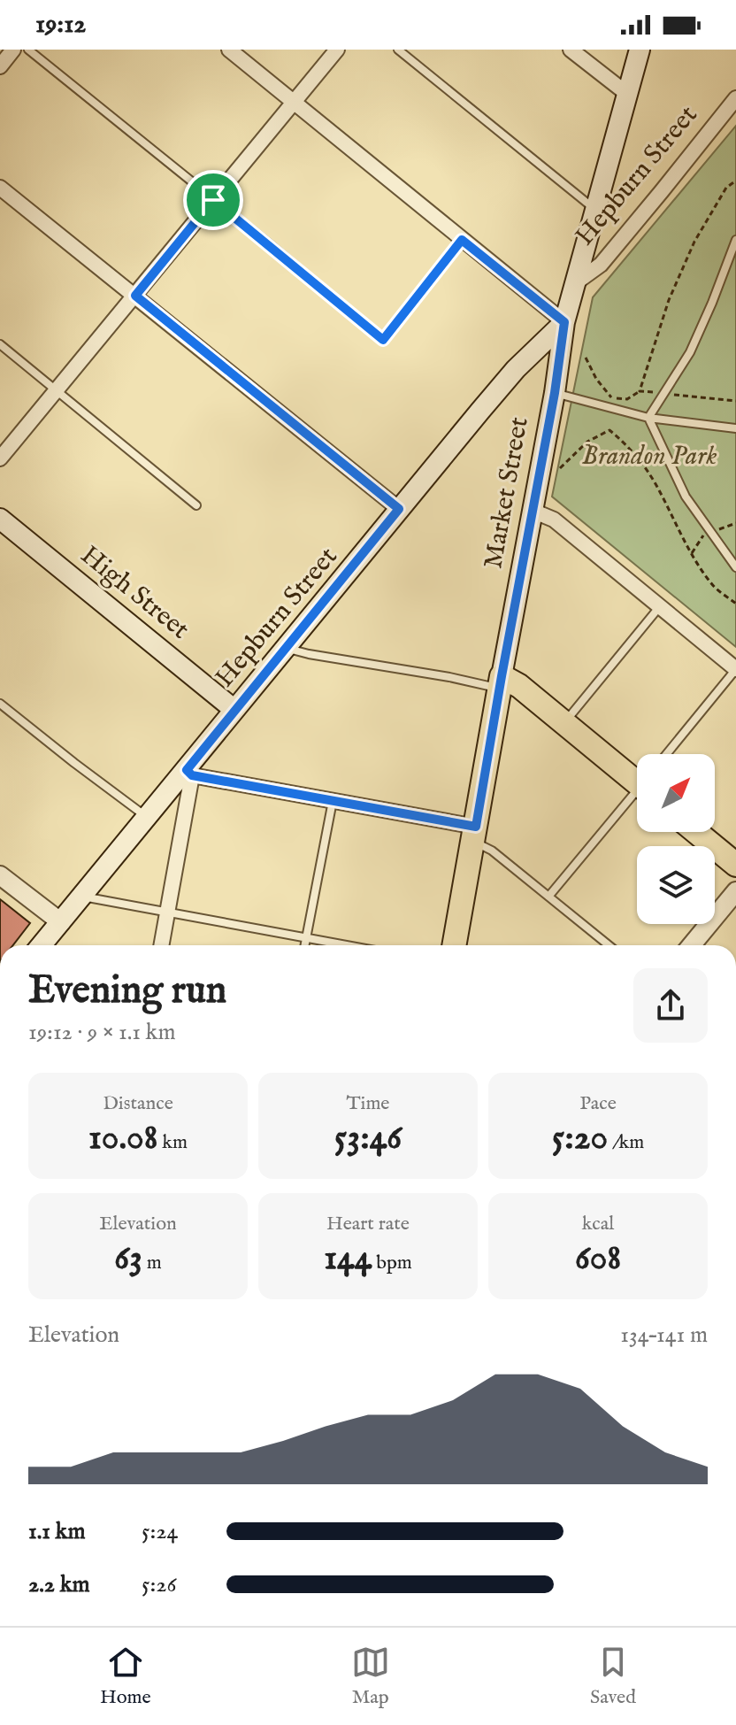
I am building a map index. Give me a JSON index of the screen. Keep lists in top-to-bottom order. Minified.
{"streets":{"main road":["Hepburn Street","Market Street","High Street"]},"crossings":[["Hepburn Street","Market Street"],["Hepburn Street","High Street"]],"parks":["Brandon Park"],"north":"top right","page":{"status":"19:12","heading":["Evening run","19:12 · 9 × 1.1 km"],"stats":[["Distance","10.08 km"],["Time","53:46"],["Pace","5:20 /km"],["Elevation","63 m"],["Heart rate","144 bpm"],["kcal","608"]],"chart":["Elevation","134–141 m"],"list":[{"name":"1.1 km","note":"5:24"},{"name":"2.2 km","note":"5:26"}],"tabs":["Home","Map","Saved"]}}
